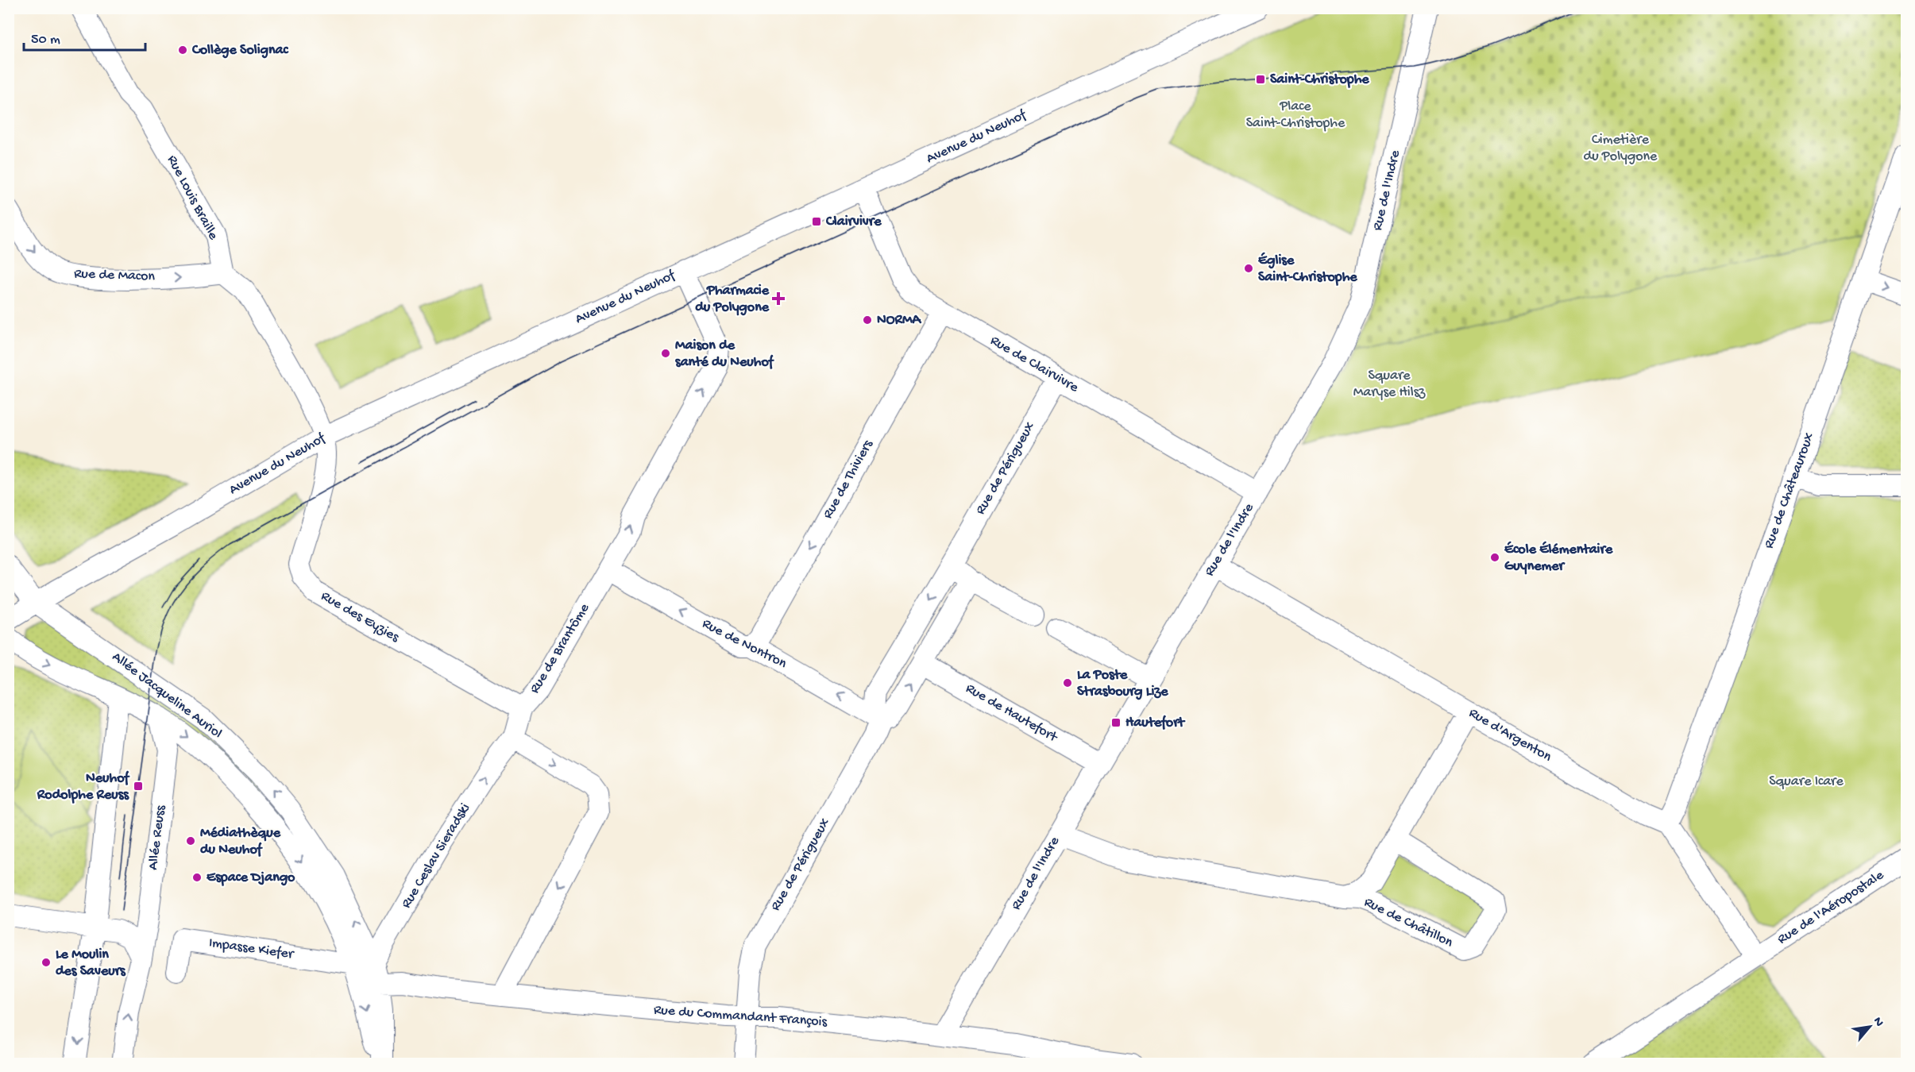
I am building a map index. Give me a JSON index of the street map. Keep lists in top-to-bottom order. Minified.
{"streets":{"street":["Avenue du Neuhof","Rue de l'Indre","Rue Louis Braille","Rue de Macon","Rue de Clairvivre","Rue de Périgueux","Rue de Thiviers","Rue de Châteauroux","Rue des Eyzies","Rue de Nontron","Rue de Brantôme","Allée Jacqueline Auriol","Rue de Hautefort","Rue d'Argenton","Allée Reuss","Rue Ceslav Sieradski","Rue de l'Aéropostale","Rue de Châtillon","Impasse Kiefer","Rue du Commandant François"]},"crossings":[["Avenue du Neuhof","Rue de Clairvivre"],["Avenue du Neuhof","Rue des Eyzies"],["Avenue du Neuhof","Rue de Brantôme"],["Avenue du Neuhof","Allée Jacqueline Auriol"],["Rue de l'Indre","Rue de Clairvivre"],["Rue de l'Indre","Rue de Hautefort"],["Rue de l'Indre","Rue d'Argenton"],["Rue de l'Indre","Rue de Châtillon"],["Rue de l'Indre","Rue du Commandant François"],["Rue Louis Braille","Rue de Macon"],["Rue de Clairvivre","Rue de Périgueux"],["Rue de Clairvivre","Rue de Thiviers"],["Rue de Périgueux","Rue de Nontron"],["Rue de Périgueux","Rue de Hautefort"],["Rue de Périgueux","Rue du Commandant François"],["Rue de Thiviers","Rue de Nontron"],["Rue de Châteauroux","Rue d'Argenton"],["Rue des Eyzies","Rue de Brantôme"],["Rue de Nontron","Rue de Brantôme"],["Rue de Brantôme","Rue Ceslav Sieradski"],["Allée Jacqueline Auriol","Allée Reuss"],["Allée Jacqueline Auriol","Rue Ceslav Sieradski"],["Allée Jacqueline Auriol","Impasse Kiefer"],["Allée Jacqueline Auriol","Rue du Commandant François"],["Rue d'Argenton","Rue de Châtillon"],["Rue Ceslav Sieradski","Impasse Kiefer"]],"one_way":["Rue de Macon","Rue de Thiviers","Rue de Nontron","Rue de Brantôme","Rue Ceslav Sieradski"],"parks":["Place Saint-Christophe","Cimetière du Polygone","Square Maryse Hilsz","Square Icare"],"places":{"other":["Collège Solignac","Église Saint-Christophe","NORMA","Maison de santé du Neuhof","École Élémentaire Guynemer","La Poste Strasbourg Lize","Médiathèque du Neuhof","Espace Django","Le Moulin des Saveurs"],"transit":["Saint-Christophe","Clairvivre","Hautefort","Neuhof Rodolphe Reuss"],"health":["Pharmacie du Polygone"]},"scale_bar":"50 m","north":"top right"}
